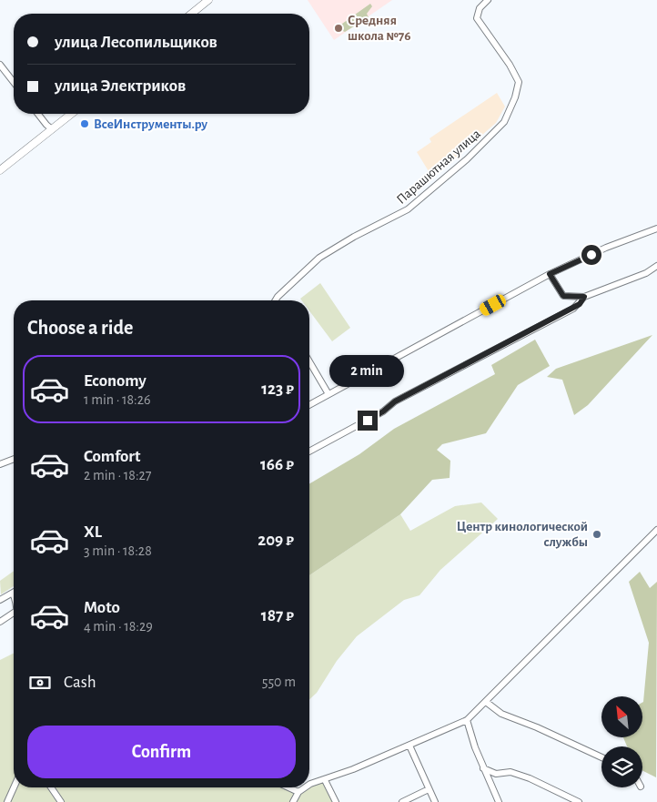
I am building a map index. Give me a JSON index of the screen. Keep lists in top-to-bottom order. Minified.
{"streets":{"street":["Парашютная улица"]},"places":["Средняя школа №76","ВсеИнструменты.ру","Центр кинологической службы"],"north":"top left","page":{"banner":["улица Лесопильщиков","улица Электриков"],"heading":"Choose a ride","bubble":"2 min","list":[{"name":"Economy","note":"1 min · 18:26","value":"123 ₽"},{"name":"Comfort","note":"2 min · 18:27","value":"166 ₽"},{"name":"XL","note":"3 min · 18:28","value":"209 ₽"},{"name":"Moto","note":"4 min · 18:29","value":"187 ₽"}],"pay":["Cash","550 m"],"buttons":"Confirm"}}
